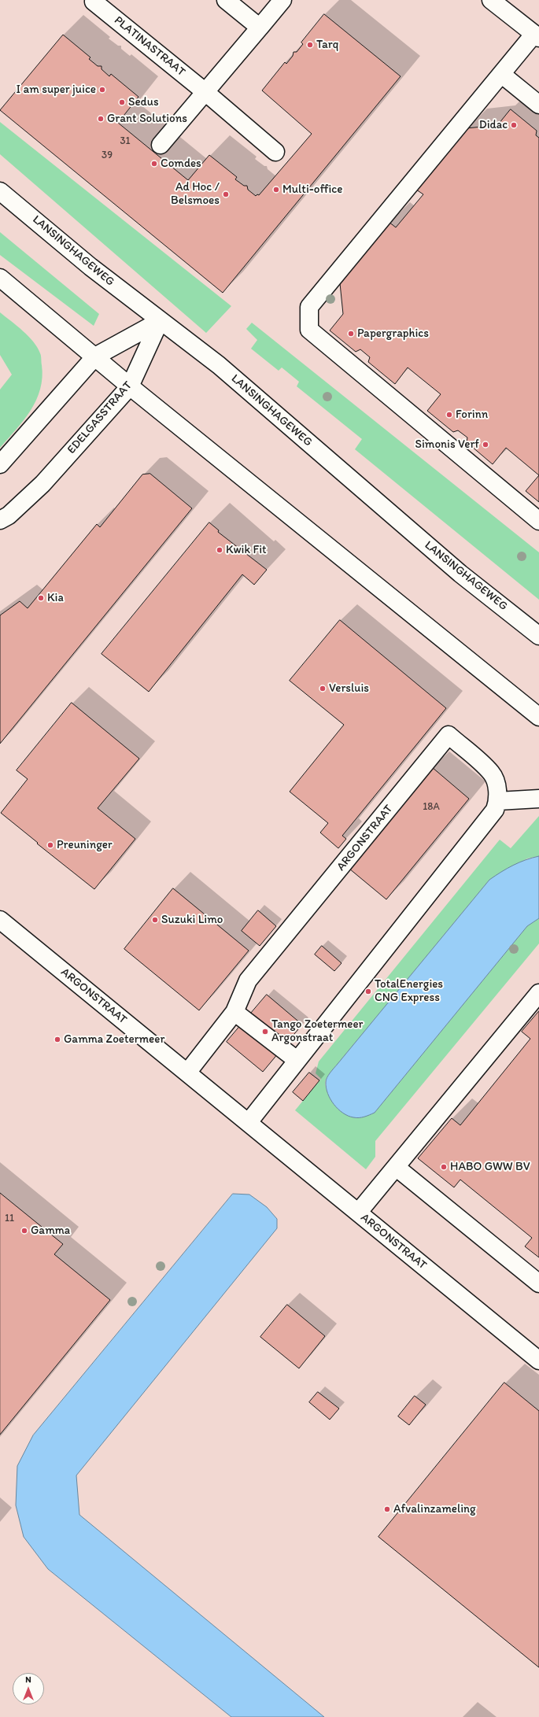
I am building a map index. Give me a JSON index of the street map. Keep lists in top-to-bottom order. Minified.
{"streets":{"street":["PLATINASTRAAT","LANSINGHAGEWEG","EDELGASSTRAAT","ARGONSTRAAT"]},"crossings":[["LANSINGHAGEWEG","EDELGASSTRAAT"]],"places":["Tarq","I am super juice","Sedus","Grant Solutions","Didac","Comdes","Multi-office","Ad Hoc / Belsmoes","Papergraphics","Forinn","Simonis Verf","Kwik Fit","Kia","Versluis","Preuninger","Suzuki Limo","TotalEnergies CNG Express","Tango Zoetermeer Argonstraat","Gamma Zoetermeer","HABO GWW BV","Gamma","Afvalinzameling"],"house_numbers":["31","39","18A","11"],"north":"top"}
